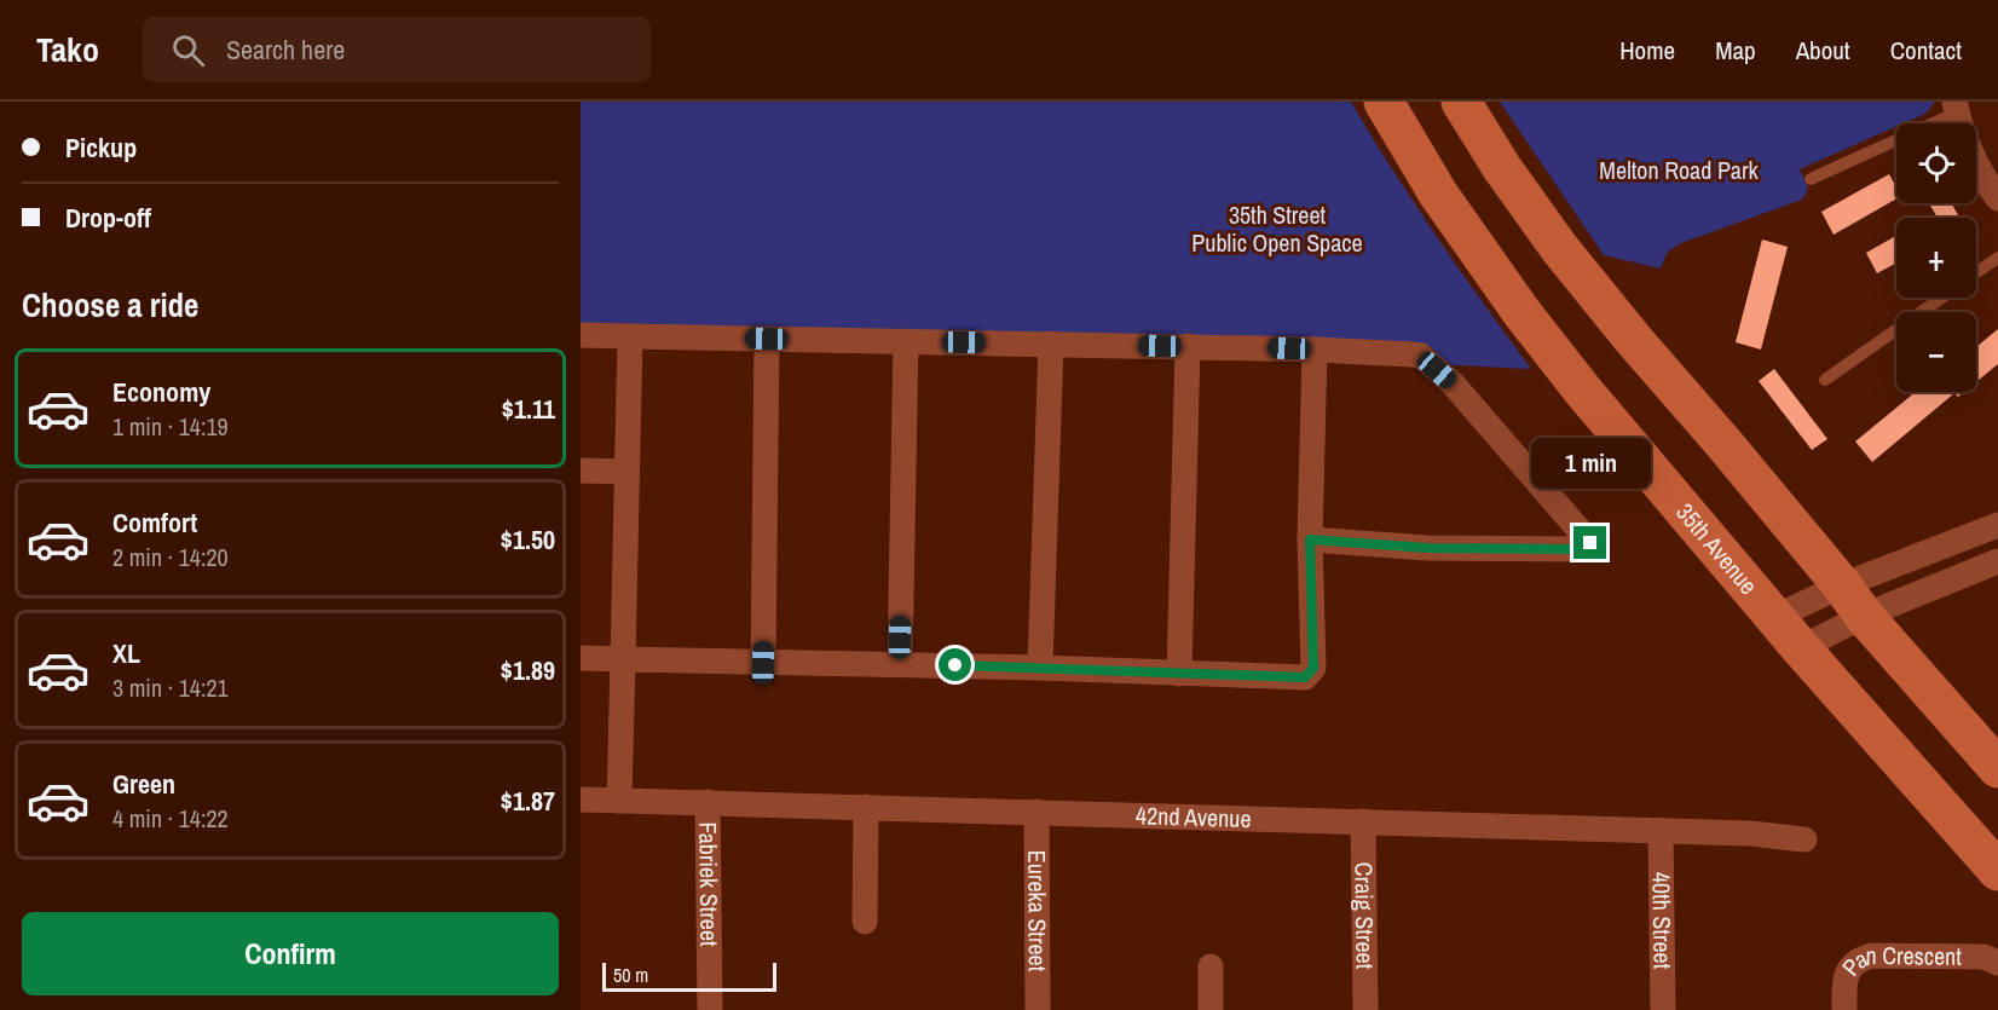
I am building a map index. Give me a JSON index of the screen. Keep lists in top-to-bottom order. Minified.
{"streets":{"main road":["35th Avenue"],"street":["42nd Avenue","Fabriek Street","Eureka Street","Craig Street","40th Street","Pan Crescent"]},"crossings":[["42nd Avenue","Fabriek Street"],["42nd Avenue","Eureka Street"],["42nd Avenue","Craig Street"],["42nd Avenue","40th Street"]],"parks":["Melton Road Park","35th Street Public Open Space"],"scale_bar":"50 m","page":{"header":"Tako","search":"Search here","nav":["Home","Map","About","Contact"],"banner":["Pickup","Drop-off"],"map_buttons":["+","−"],"heading":"Choose a ride","list":[{"name":"Economy","note":"1 min · 14:19","value":"$1.11"},{"name":"Comfort","note":"2 min · 14:20","value":"$1.50"},{"name":"XL","note":"3 min · 14:21","value":"$1.89"},{"name":"Green","note":"4 min · 14:22","value":"$1.87"}],"bubble":"1 min","buttons":"Confirm","scale":"50 m"}}
